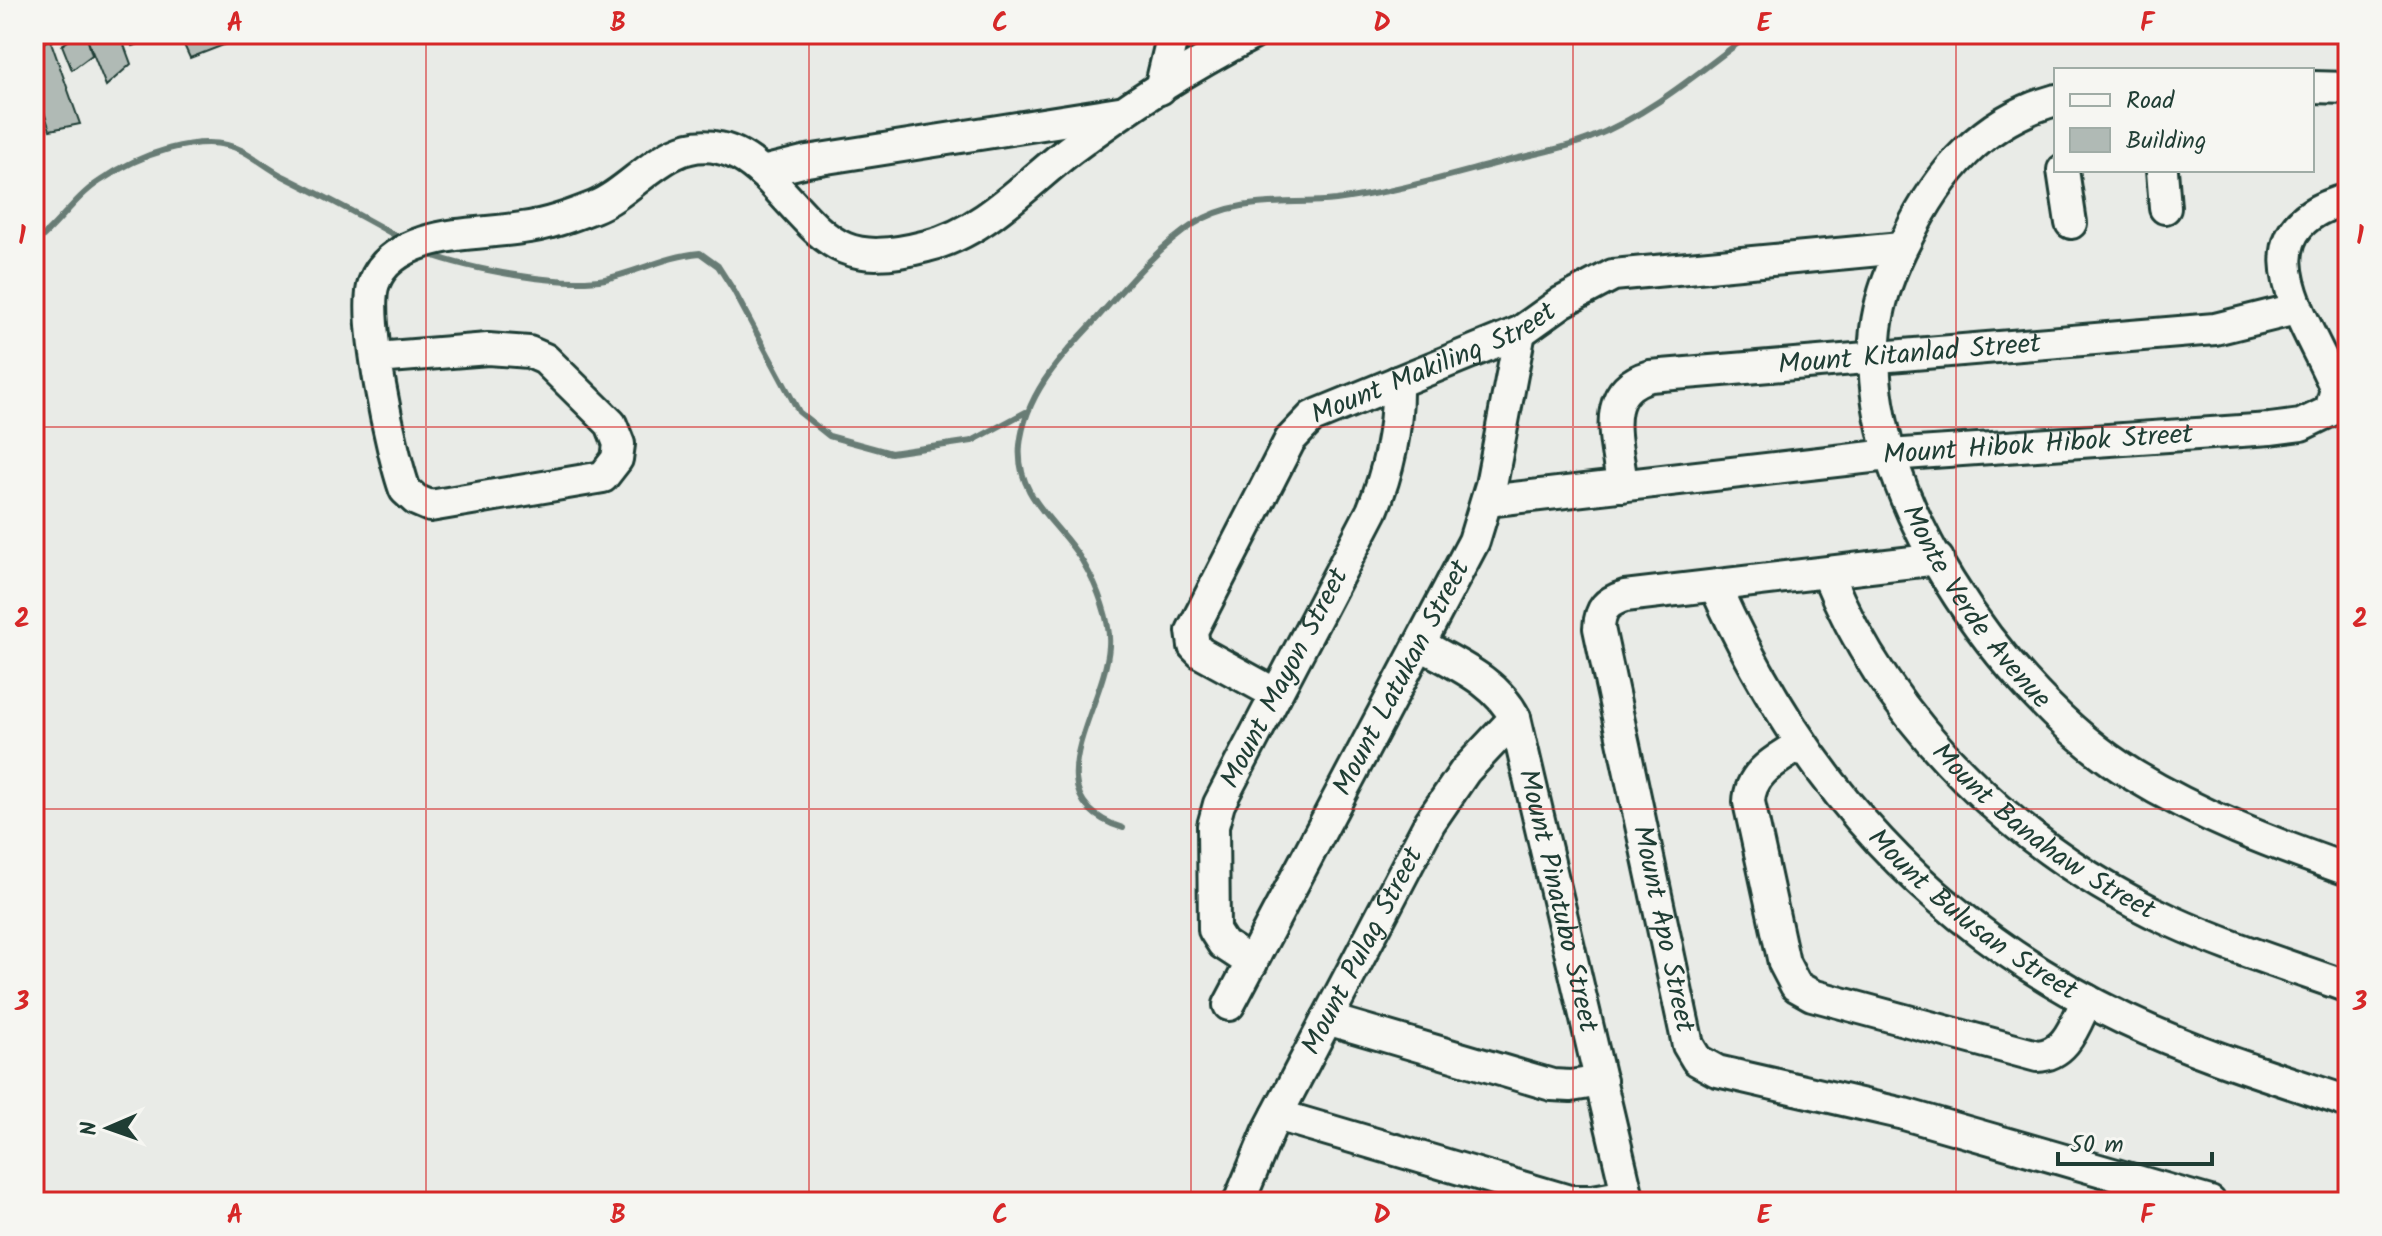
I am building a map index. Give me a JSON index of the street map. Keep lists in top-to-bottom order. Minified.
{"streets":{"street":["Mount Kitanlad Street","Mount Makiling Street","Mount Hibok Hibok Street","Monte Verde Avenue","Mount Mayon Street","Mount Latukan Street","Mount Banahaw Street","Mount Pinatubo Street","Mount Bulusan Street","Mount Apo Street","Mount Pulag Street"]},"crossings":[["Mount Kitanlad Street","Mount Hibok Hibok Street"],["Mount Kitanlad Street","Monte Verde Avenue"],["Mount Makiling Street","Monte Verde Avenue"],["Mount Makiling Street","Mount Mayon Street"],["Mount Makiling Street","Mount Latukan Street"],["Mount Hibok Hibok Street","Monte Verde Avenue"],["Mount Hibok Hibok Street","Mount Latukan Street"],["Monte Verde Avenue","Mount Apo Street"],["Mount Mayon Street","Mount Latukan Street"],["Mount Latukan Street","Mount Pinatubo Street"],["Mount Banahaw Street","Mount Apo Street"],["Mount Pinatubo Street","Mount Pulag Street"],["Mount Bulusan Street","Mount Apo Street"]],"legend":["Road","Building"],"scale_bar":"50 m","north":"left","grid":{"columns":["A","B","C","D","E","F"],"rows":["1","2","3"]}}
